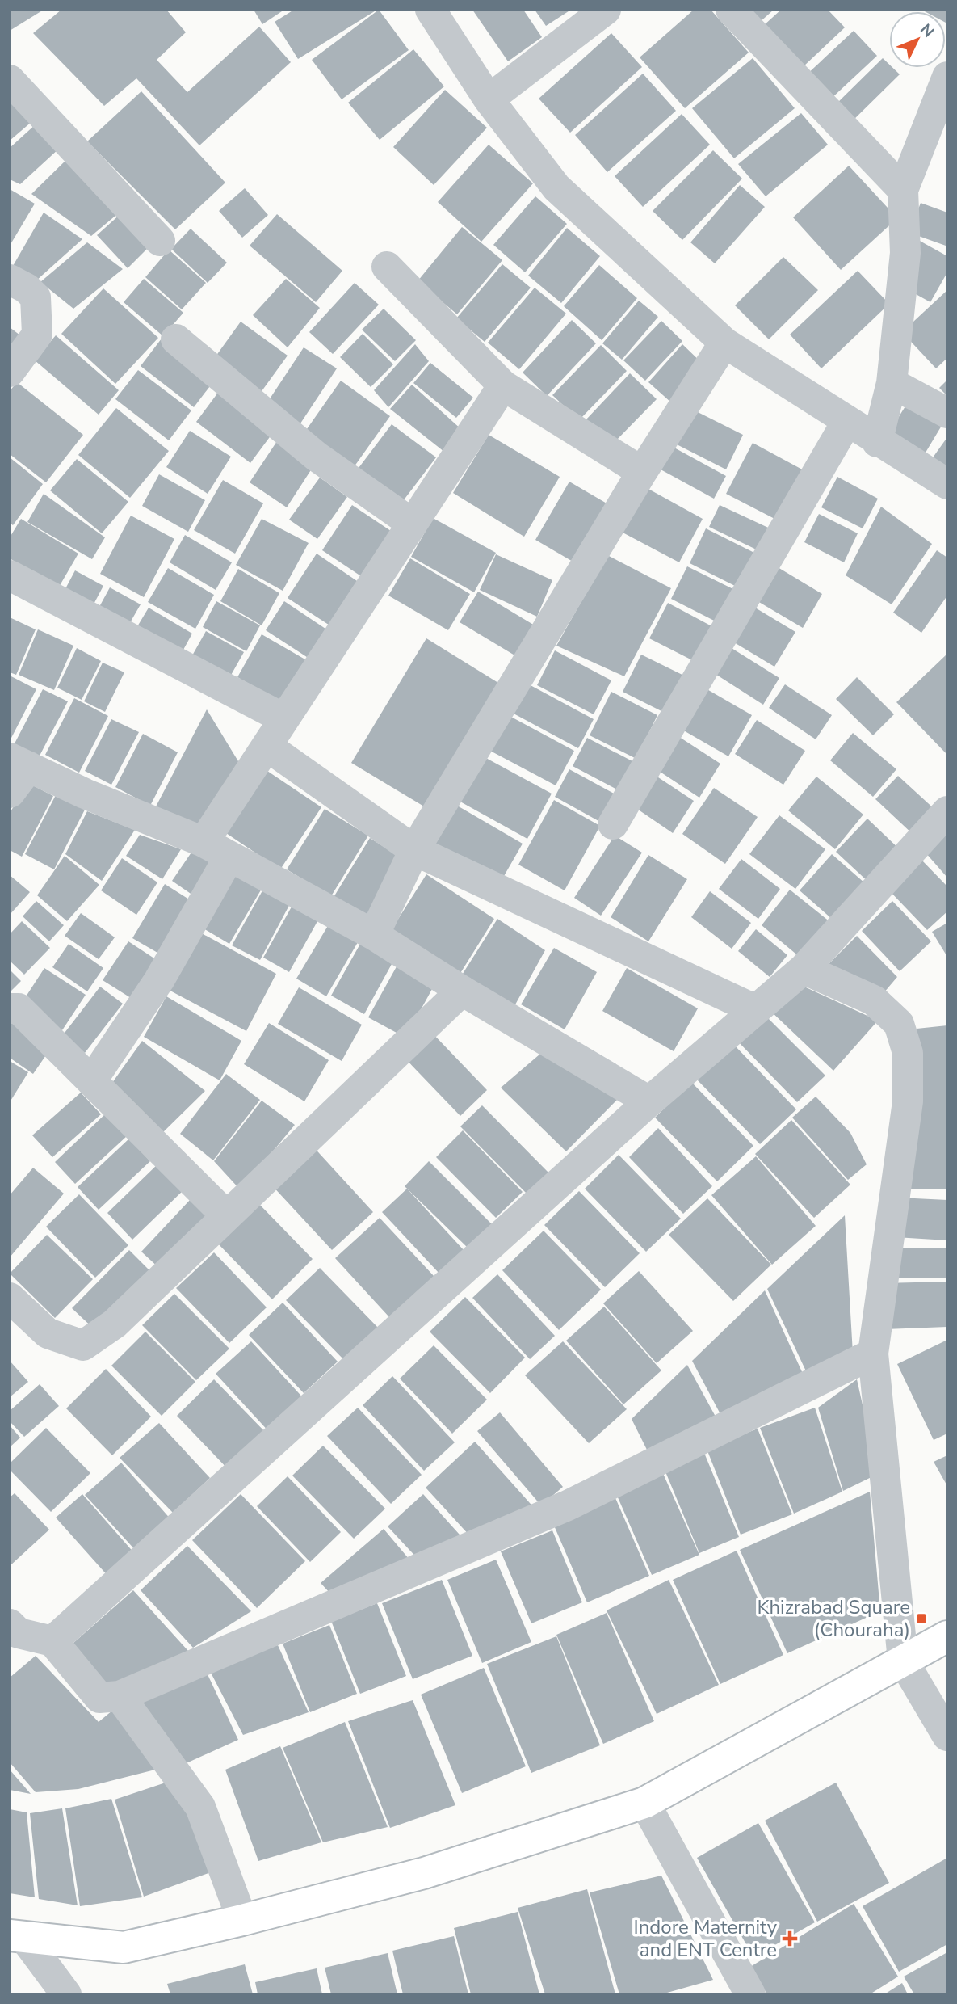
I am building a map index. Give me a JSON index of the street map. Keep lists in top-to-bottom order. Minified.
{"places":{"transit":["Khizrabad Square (Chouraha)"],"health":["Indore Maternity and ENT Centre"]},"north":"top right"}
